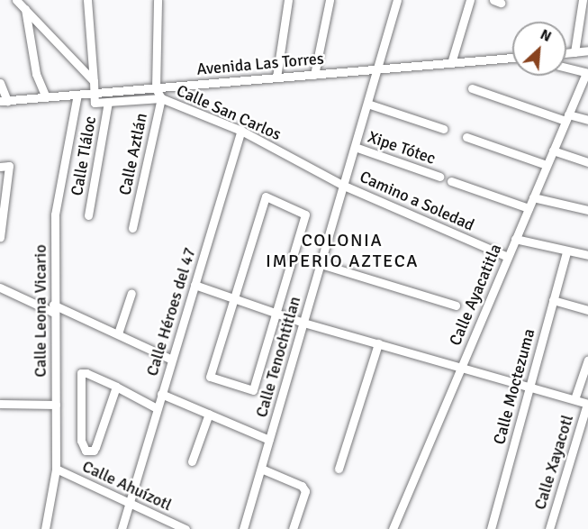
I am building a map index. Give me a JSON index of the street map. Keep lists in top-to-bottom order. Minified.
{"streets":{"street":["Avenida Las Torres","Calle San Carlos","Xipe Tótec","Calle Aztlán","Calle Tláloc","Camino a Soledad","Calle Ayacatitla","Calle Leona Vicario","Calle Héroes del 47","Calle Tenochtitlan","Calle Moctezuma","Calle Xayacotl","Calle Ahuízotl"]},"crossings":[["Avenida Las Torres","Calle Aztlán"],["Avenida Las Torres","Calle Leona Vicario"],["Avenida Las Torres","Calle Tenochtitlan"],["Calle San Carlos","Calle Aztlán"],["Calle San Carlos","Calle Tláloc"],["Calle San Carlos","Camino a Soledad"],["Calle San Carlos","Calle Leona Vicario"],["Calle San Carlos","Calle Héroes del 47"],["Calle San Carlos","Calle Tenochtitlan"],["Xipe Tótec","Calle Tenochtitlan"],["Camino a Soledad","Calle Ayacatitla"],["Camino a Soledad","Calle Tenochtitlan"],["Calle Leona Vicario","Calle Ahuízotl"],["Calle Héroes del 47","Calle Ahuízotl"]],"districts":["COLONIA IMPERIO AZTECA"],"north":"top right"}
